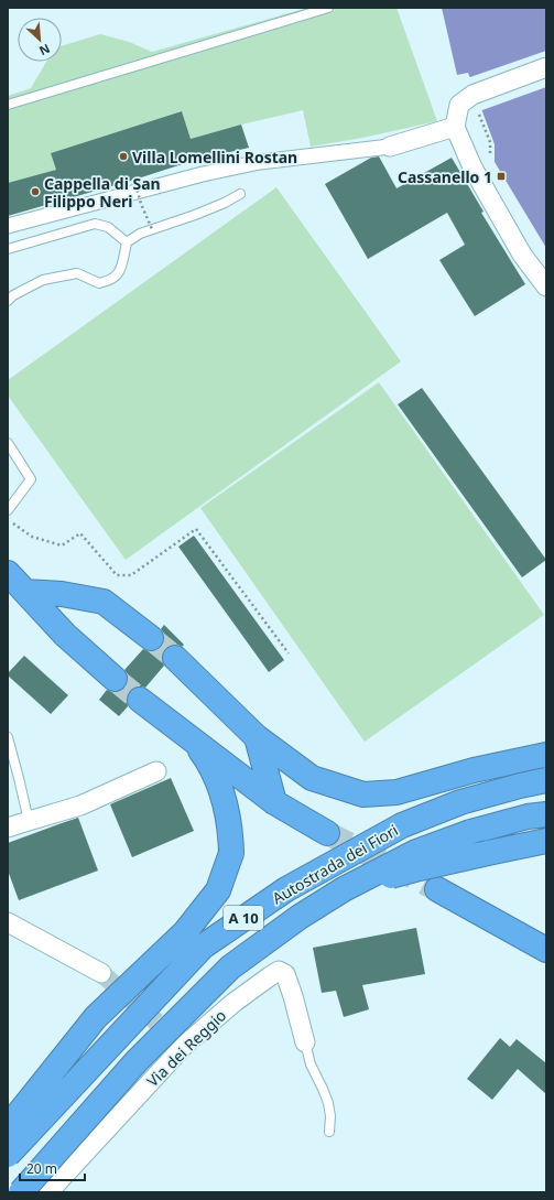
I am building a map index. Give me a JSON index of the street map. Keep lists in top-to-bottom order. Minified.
{"streets":{"highway":["Autostrada dei Fiori","A 10"],"street":["Via dei Reggio"]},"places":{"other":["Villa Lomellini Rostan","Cappella di San Filippo Neri"],"transit":["Cassanello 1"]},"scale_bar":"20 m","north":"bottom right"}
